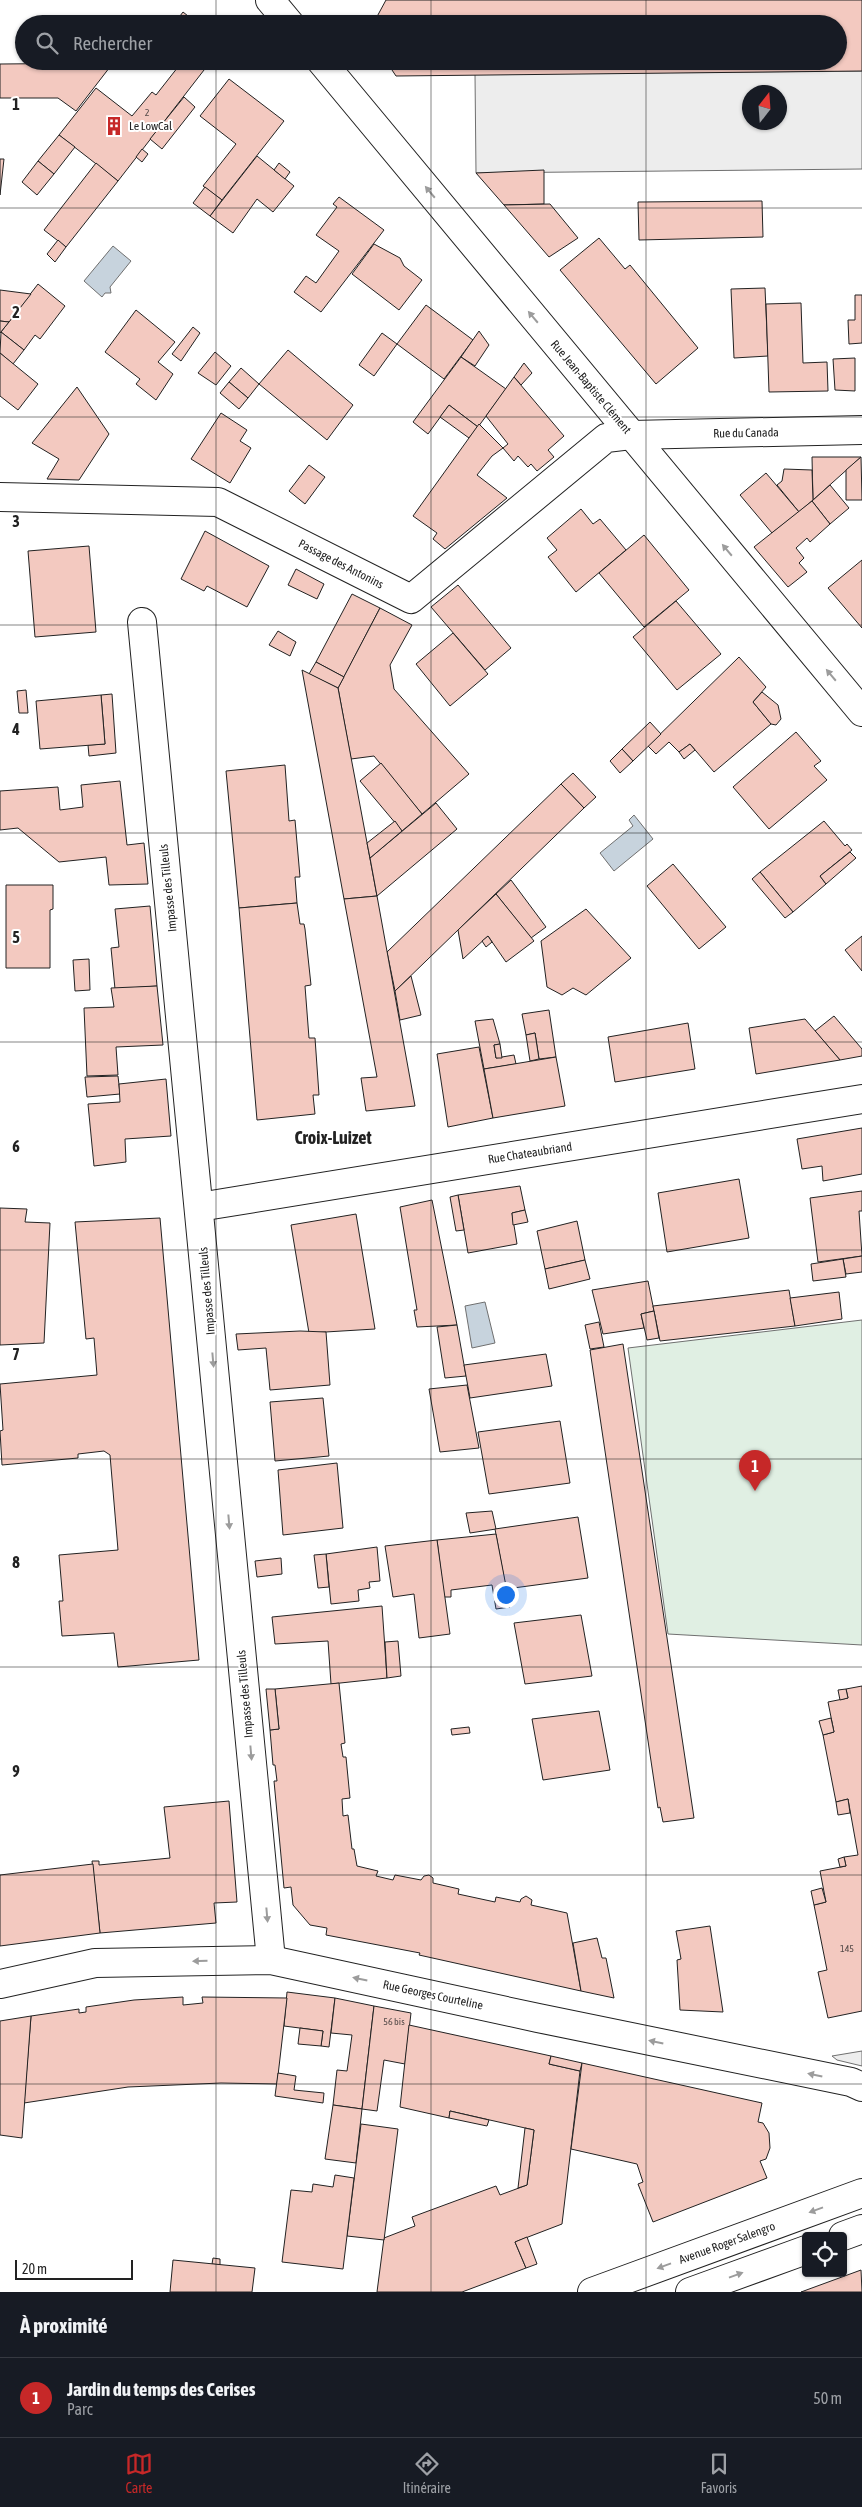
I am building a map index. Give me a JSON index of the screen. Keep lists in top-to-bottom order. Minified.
{"streets":{"street":["Rue Jean-Baptiste Clément","Rue du Canada","Passage des Antonins","Impasse des Tilleuls","Rue Chateaubriand","Rue Georges Courteline","Avenue Roger Salengro"]},"crossings":[["Rue Jean-Baptiste Clément","Rue du Canada"],["Rue Jean-Baptiste Clément","Passage des Antonins"],["Rue du Canada","Passage des Antonins"],["Impasse des Tilleuls","Rue Chateaubriand"],["Impasse des Tilleuls","Rue Georges Courteline"]],"one_way":["Rue Jean-Baptiste Clément","Impasse des Tilleuls","Rue Georges Courteline"],"districts":["Croix-Luizet"],"places":{"building":["Le LowCal"]},"house_numbers":["2","145","56 bis"],"scale_bar":"20 m","north":"top","page":{"search":"Rechercher","pins":"1","scale":"20 m","heading":"À proximité","list":[{"mark":"1","name":"Jardin du temps des Cerises","note":"Parc","value":"50 m"}],"nav":["Carte","Itinéraire","Favoris"]},"grid":{"rows":["1","2","3","4","5","6","7","8","9"]}}
